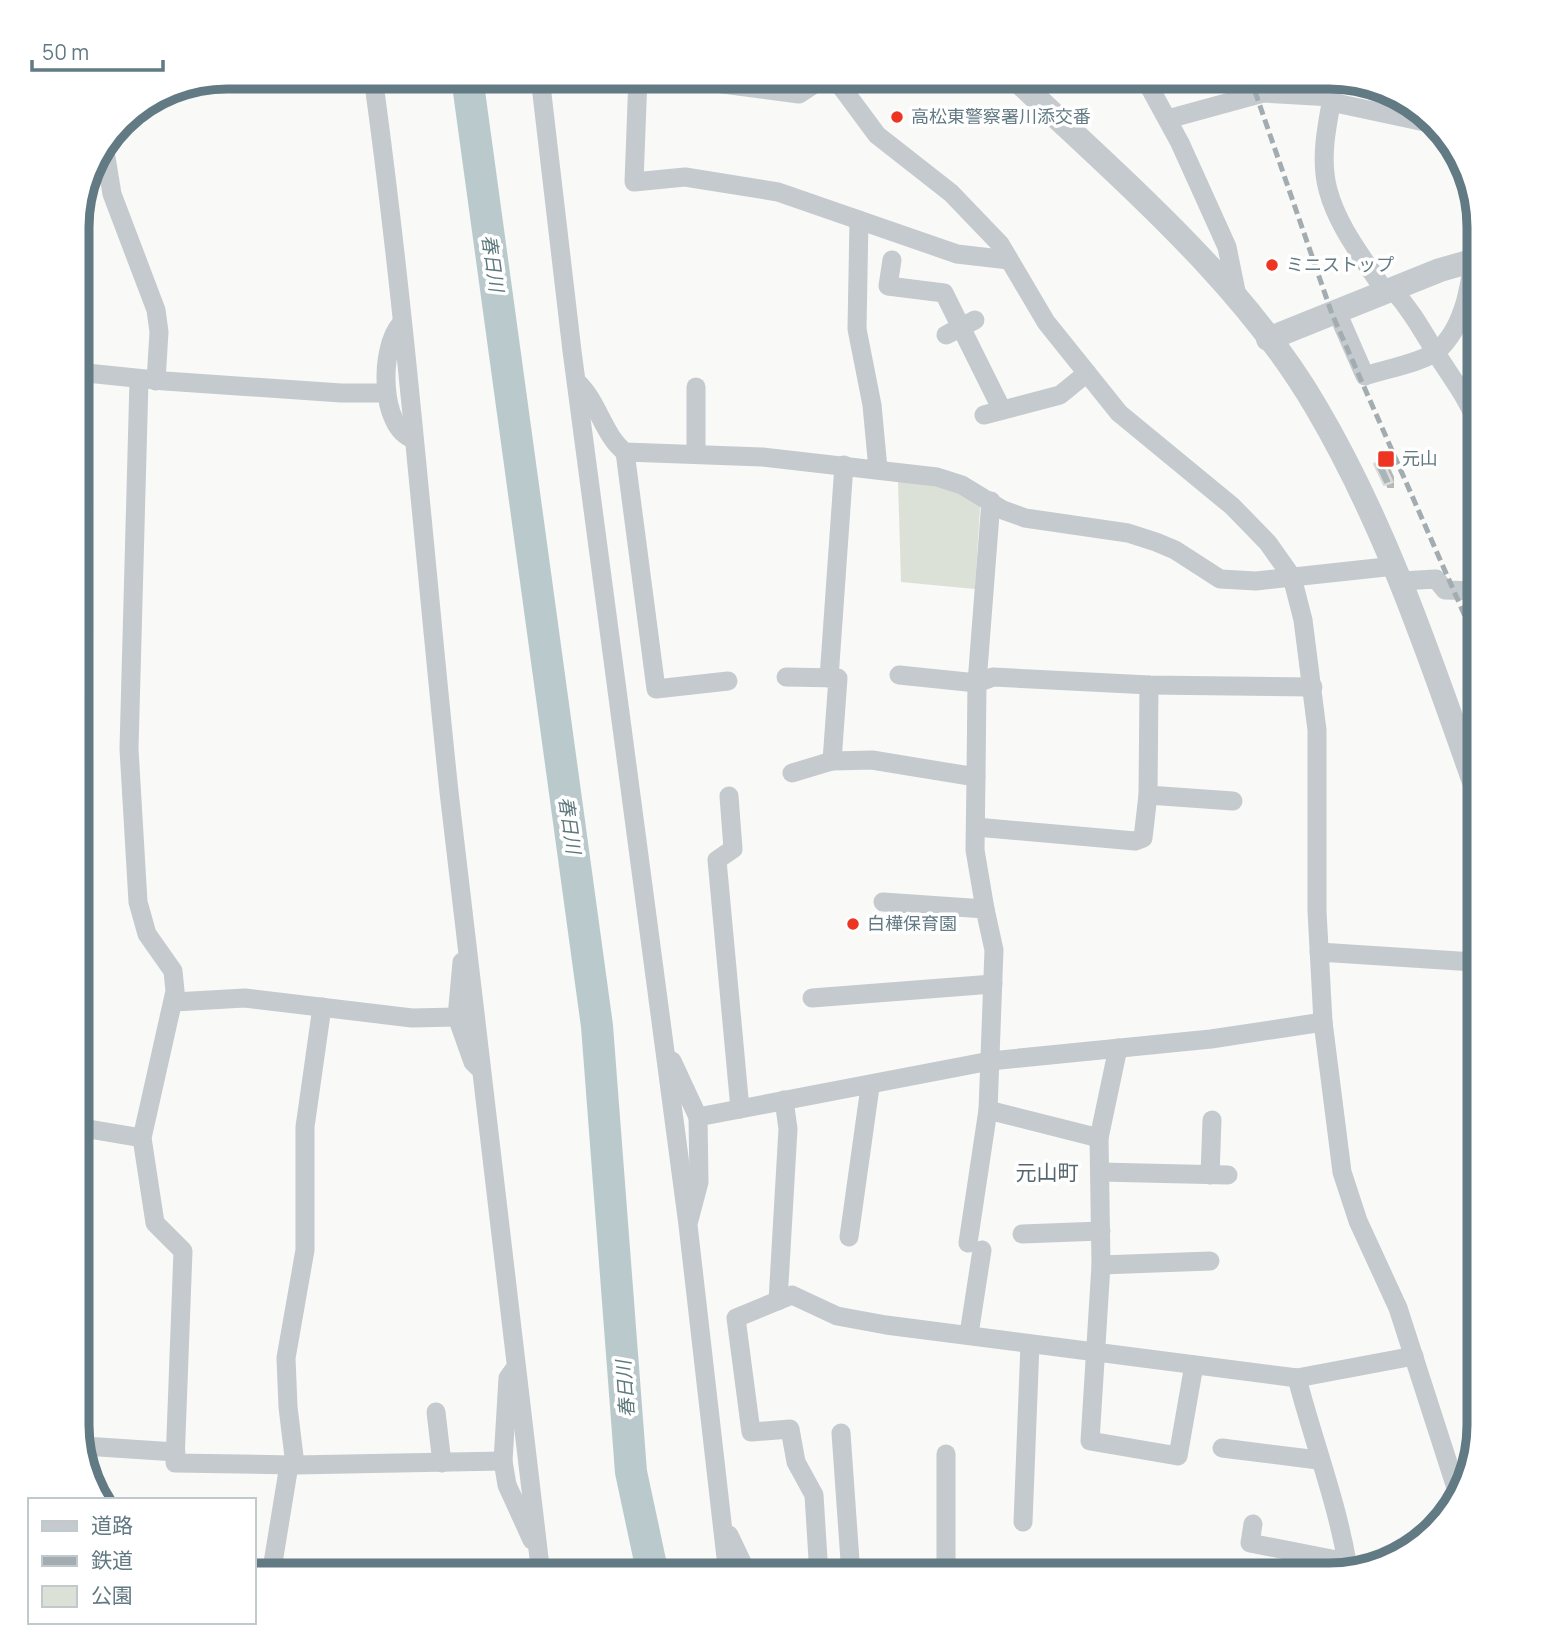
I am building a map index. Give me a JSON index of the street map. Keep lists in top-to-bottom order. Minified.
{"districts":["元山町"],"water":["春日川"],"places":{"other":["高松東警察署川添交番","ミニストップ","白樺保育園"],"transit":["元山"]},"legend":["道路","鉄道","公園"],"scale_bar":"50 m"}
